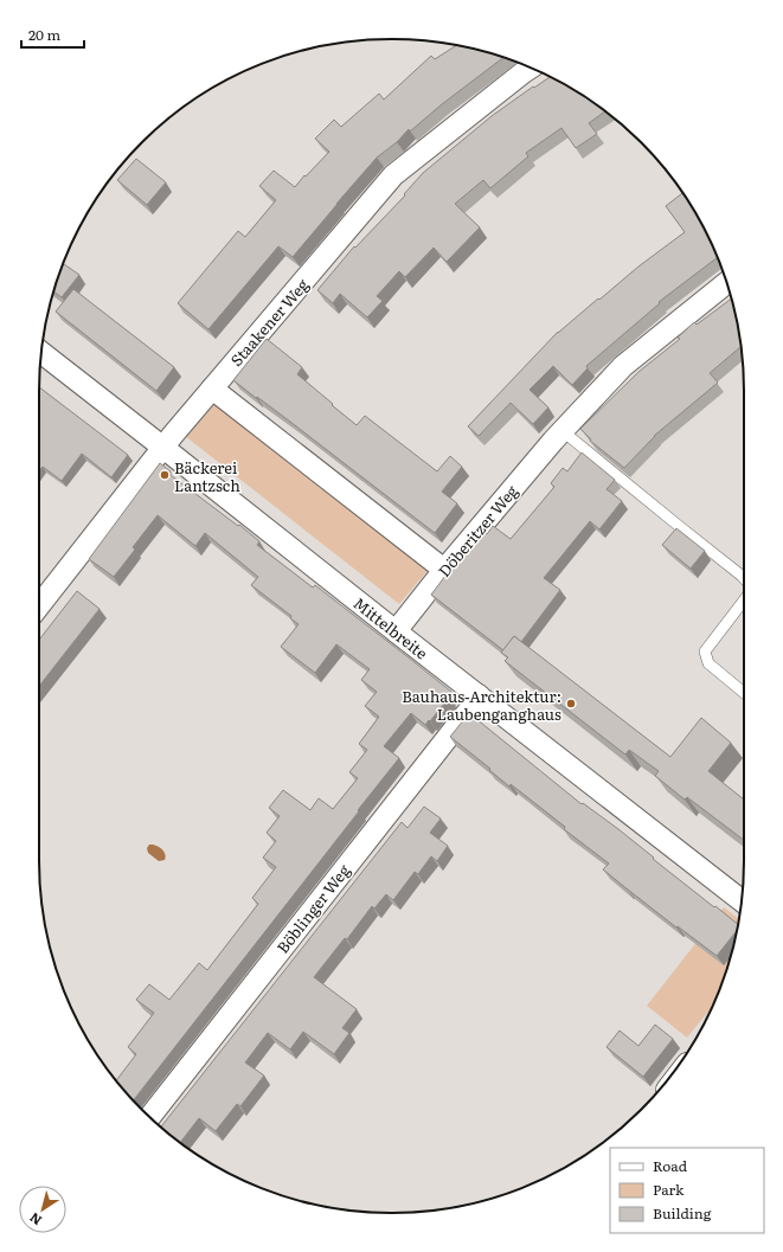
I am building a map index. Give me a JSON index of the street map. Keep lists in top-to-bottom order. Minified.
{"streets":{"street":["Staakener Weg","Döberitzer Weg","Mittelbreite","Böblinger Weg"]},"crossings":[["Staakener Weg","Mittelbreite"],["Döberitzer Weg","Mittelbreite"],["Mittelbreite","Böblinger Weg"]],"places":["Bäckerei Lantzsch","Bauhaus-Architektur: Laubenganghaus"],"legend":["Road","Park","Building"],"scale_bar":"20 m","north":"bottom left"}
